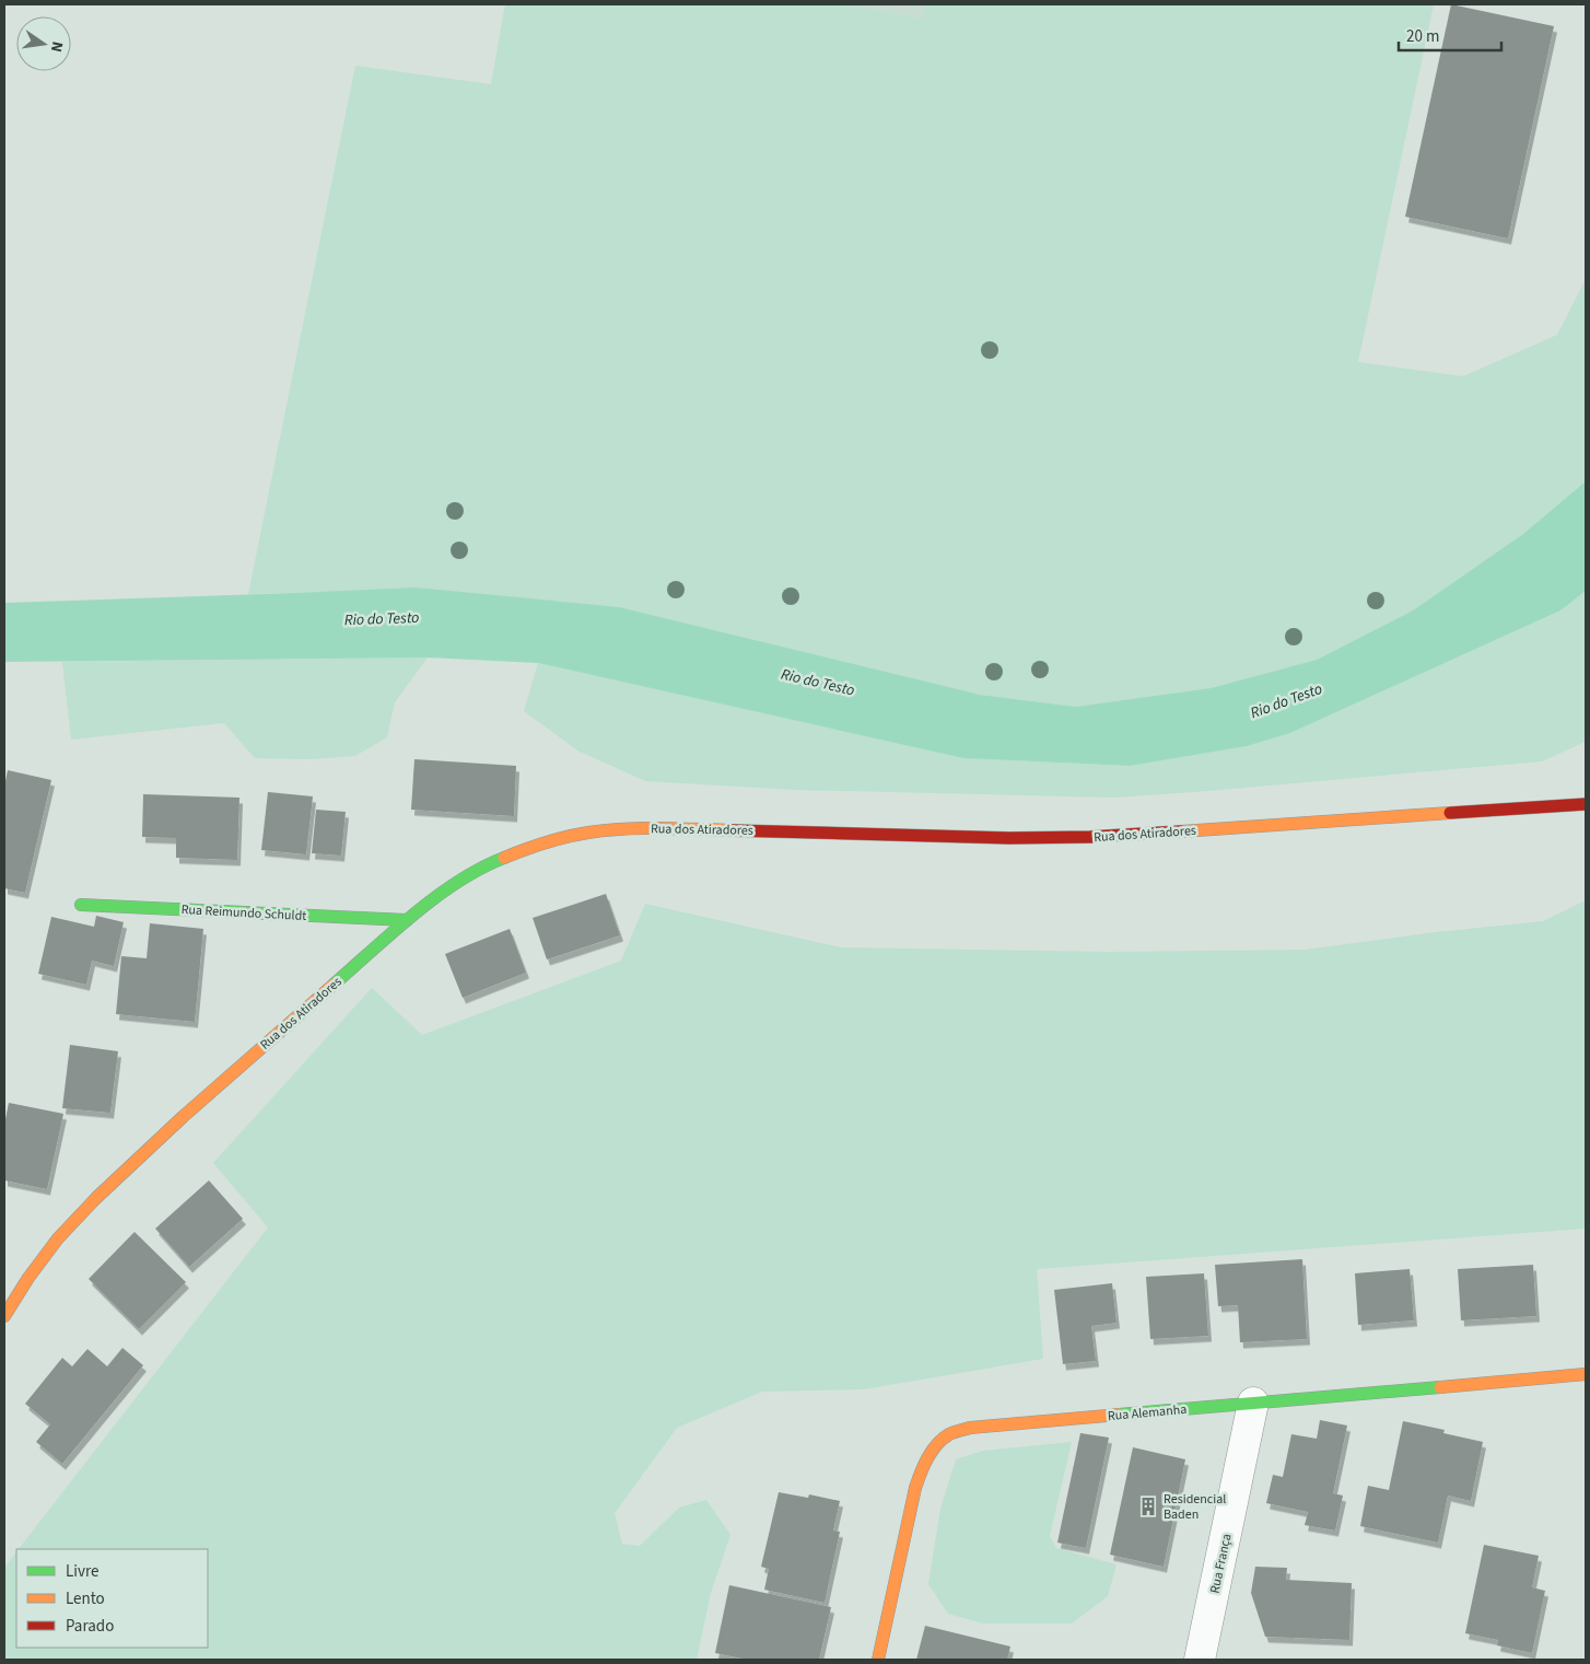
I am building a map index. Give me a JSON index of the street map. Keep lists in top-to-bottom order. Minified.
{"streets":{"street":["Rua dos Atiradores","Rua Reimundo Schuldt","Rua Alemanha","Rua França"]},"crossings":[["Rua dos Atiradores","Rua Reimundo Schuldt"],["Rua Alemanha","Rua França"]],"water":["Rio do Testo"],"places":{"building":["Residencial Baden"]},"legend":["Livre","Lento","Parado"],"scale_bar":"20 m","north":"right"}
